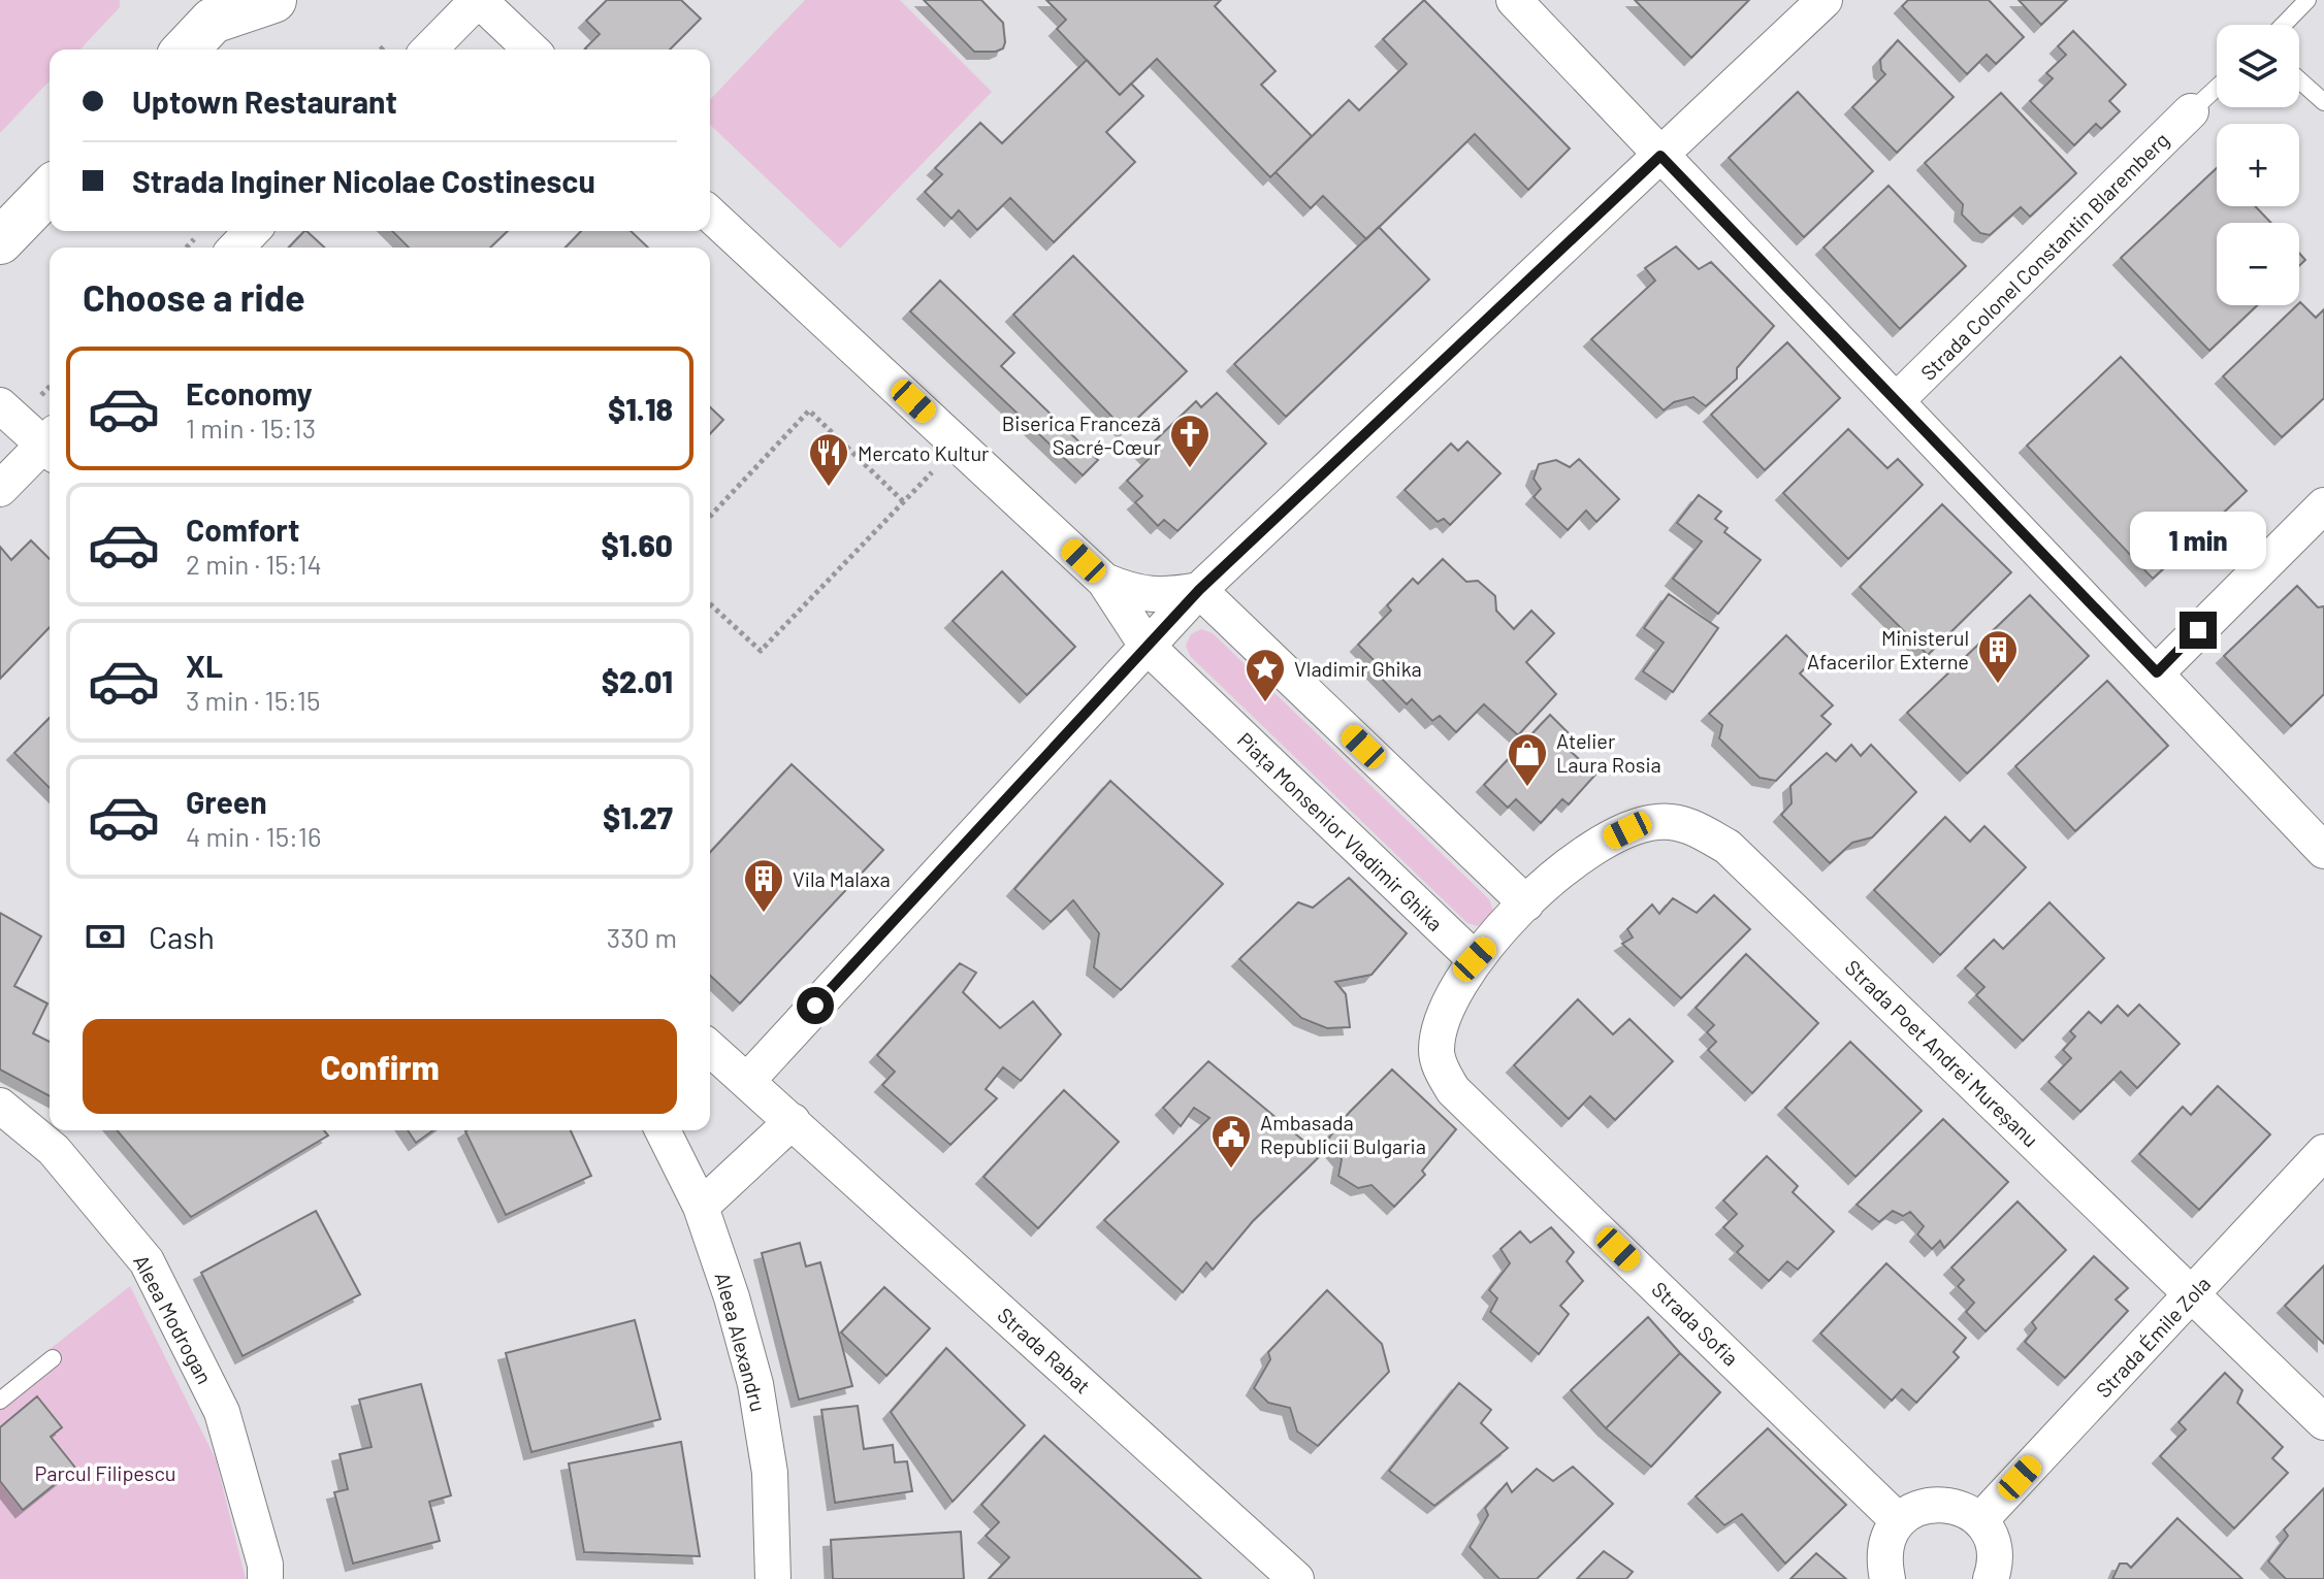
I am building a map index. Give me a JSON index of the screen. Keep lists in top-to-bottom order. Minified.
{"streets":{"street":["Strada Colonel Constantin Blaremberg","Piața Monsenior Vladimir Ghika","Strada Poet Andrei Mureșanu","Aleea Modrogan","Strada Sofia","Strada Émile Zola","Aleea Alexandru","Strada Rabat"]},"crossings":[["Piața Monsenior Vladimir Ghika","Strada Sofia"],["Strada Poet Andrei Mureșanu","Strada Émile Zola"]],"parks":["Parcul Filipescu"],"places":{"church":["Biserica Franceză Sacré-Cœur"],"restaurant":["Mercato Kultur"],"building":["Ministerul Afacerilor Externe","Vila Malaxa"],"place":["Vladimir Ghika"],"shop":["Atelier Laura Rosia"],"public building":["Ambasada Republicii Bulgaria"]},"page":{"map_buttons":["+","−"],"banner":["Uptown Restaurant","Strada Inginer Nicolae Costinescu"],"heading":"Choose a ride","list":[{"name":"Economy","note":"1 min · 15:13","value":"$1.18"},{"name":"Comfort","note":"2 min · 15:14","value":"$1.60"},{"name":"XL","note":"3 min · 15:15","value":"$2.01"},{"name":"Green","note":"4 min · 15:16","value":"$1.27"}],"bubble":"1 min","pay":["Cash","330 m"],"buttons":"Confirm"}}
